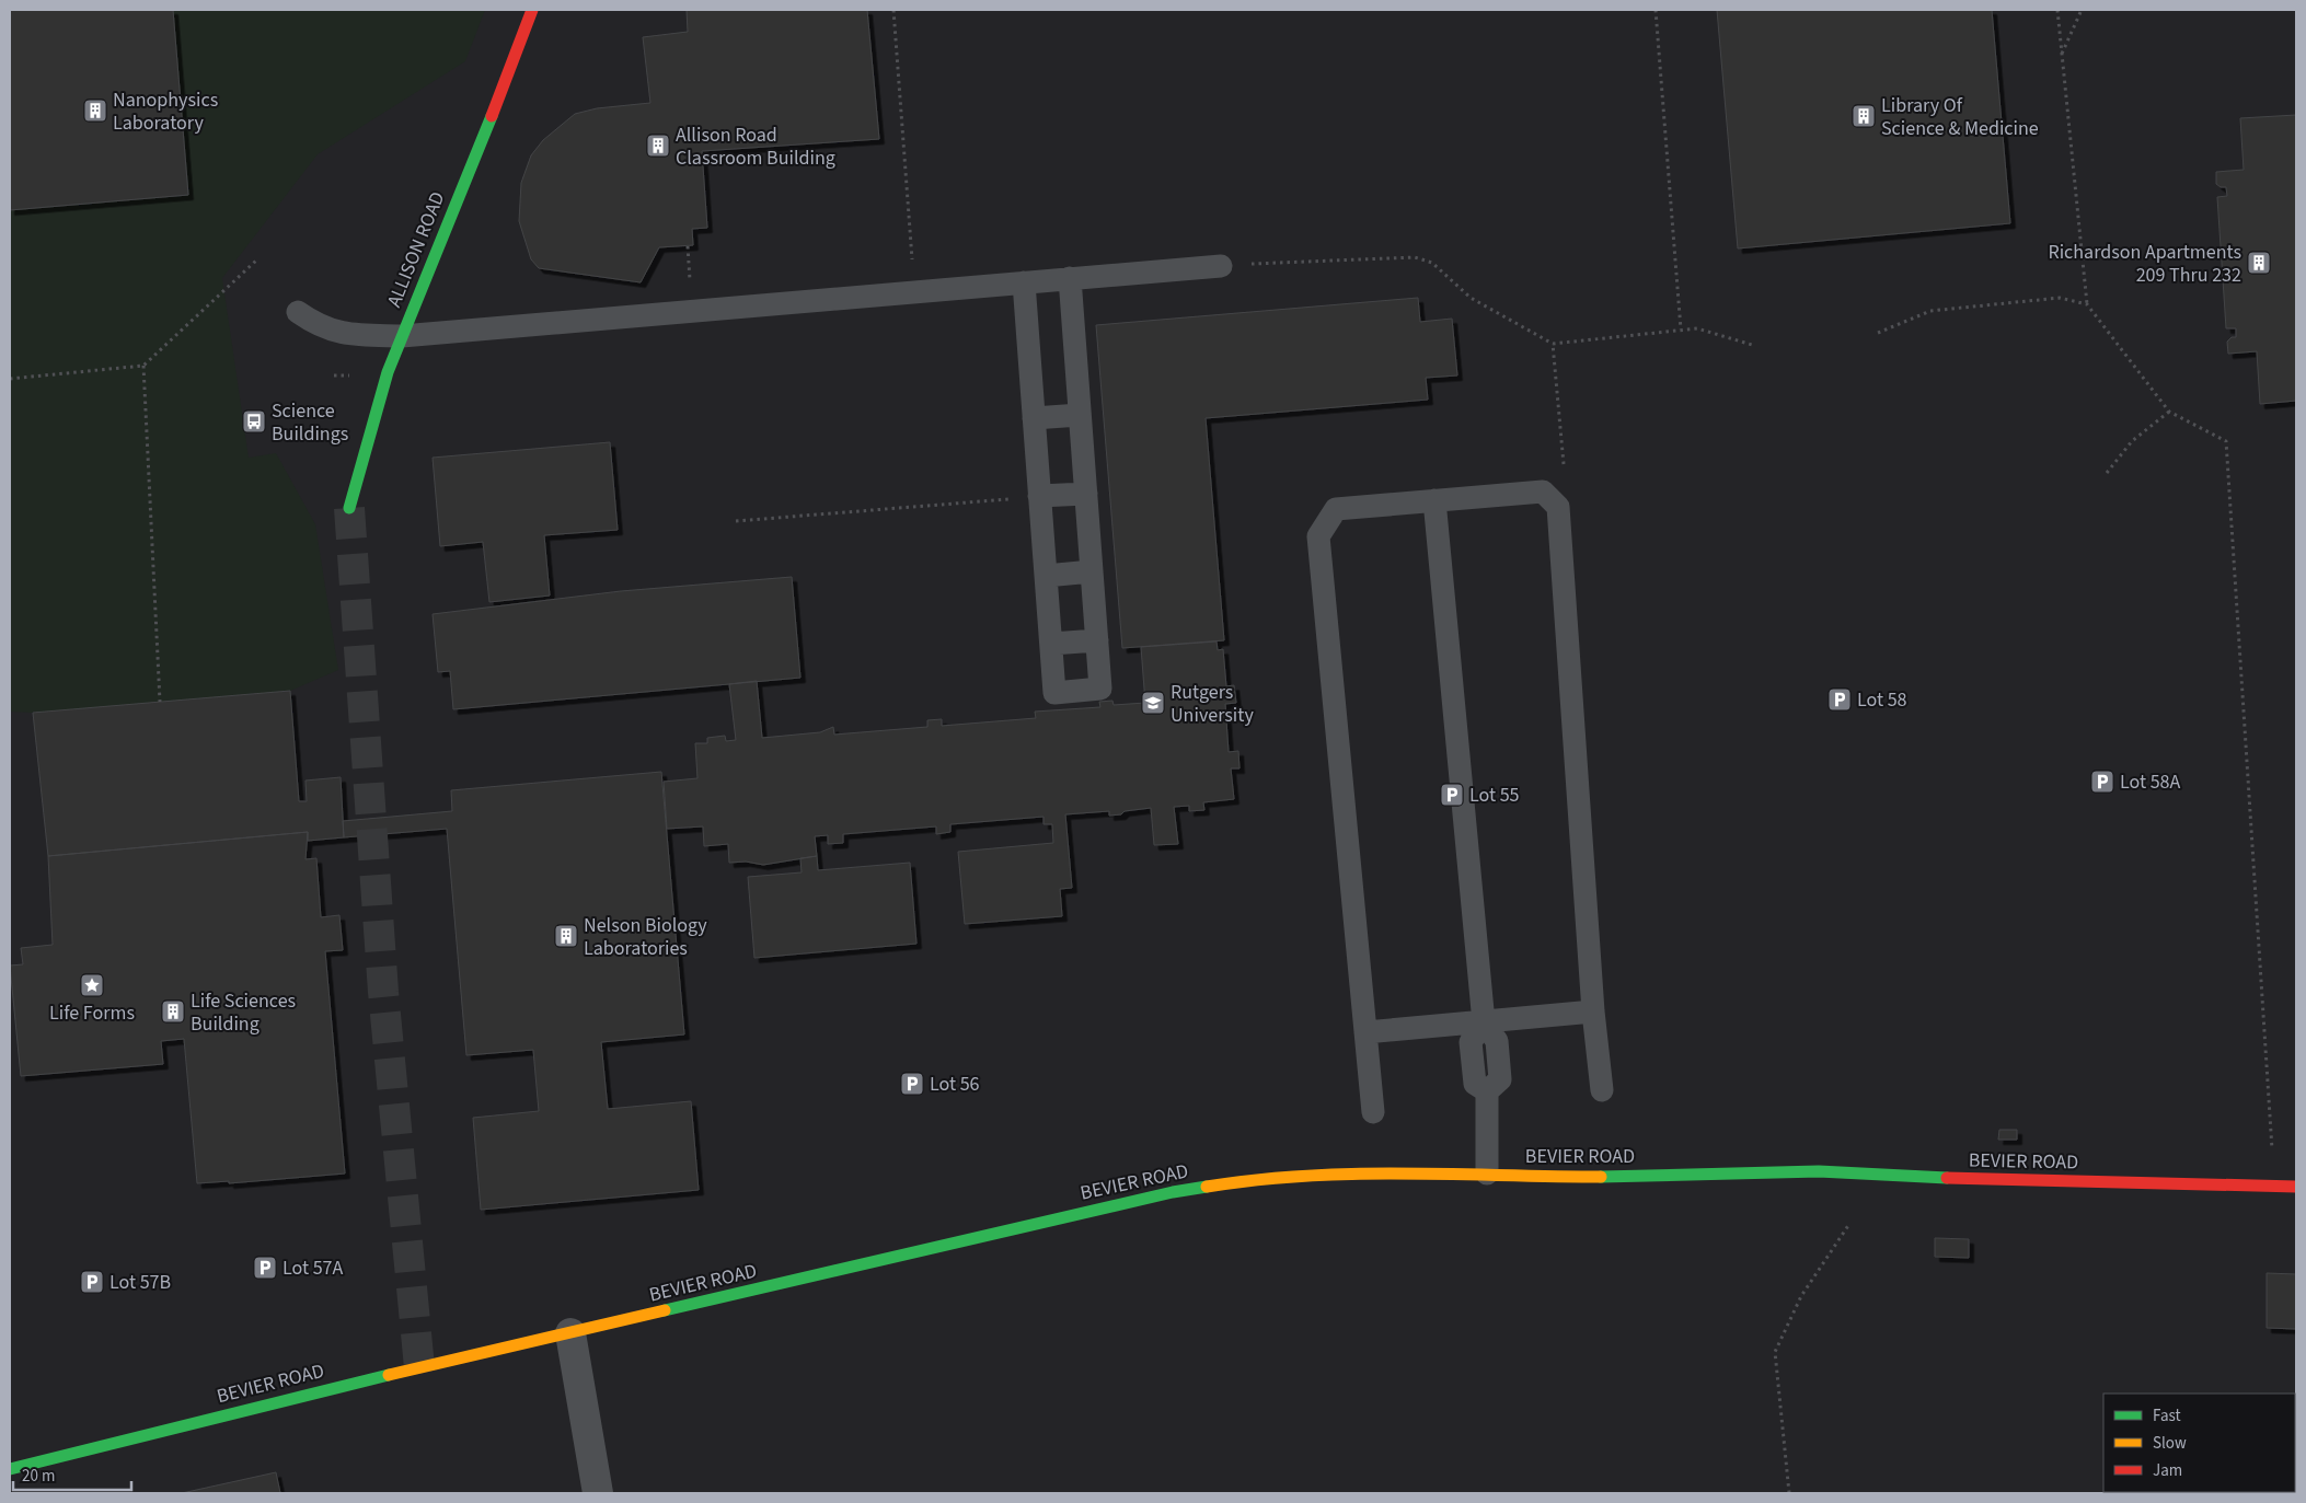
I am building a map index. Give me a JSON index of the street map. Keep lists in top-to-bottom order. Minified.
{"streets":{"street":["ALLISON ROAD","BEVIER ROAD"]},"places":{"building":["Nanophysics Laboratory","Library Of Science & Medicine","Allison Road Classroom Building","Richardson Apartments 209 Thru 232","Nelson Biology Laboratories","Life Sciences Building"],"bus stop":["Science Buildings"],"parking":["Lot 58","Lot 58A","Lot 55","Lot 56","Lot 57A","Lot 57B"],"school or university":["Rutgers University"],"place":["Life Forms"]},"legend":["Fast","Slow","Jam"],"scale_bar":"20 m"}
